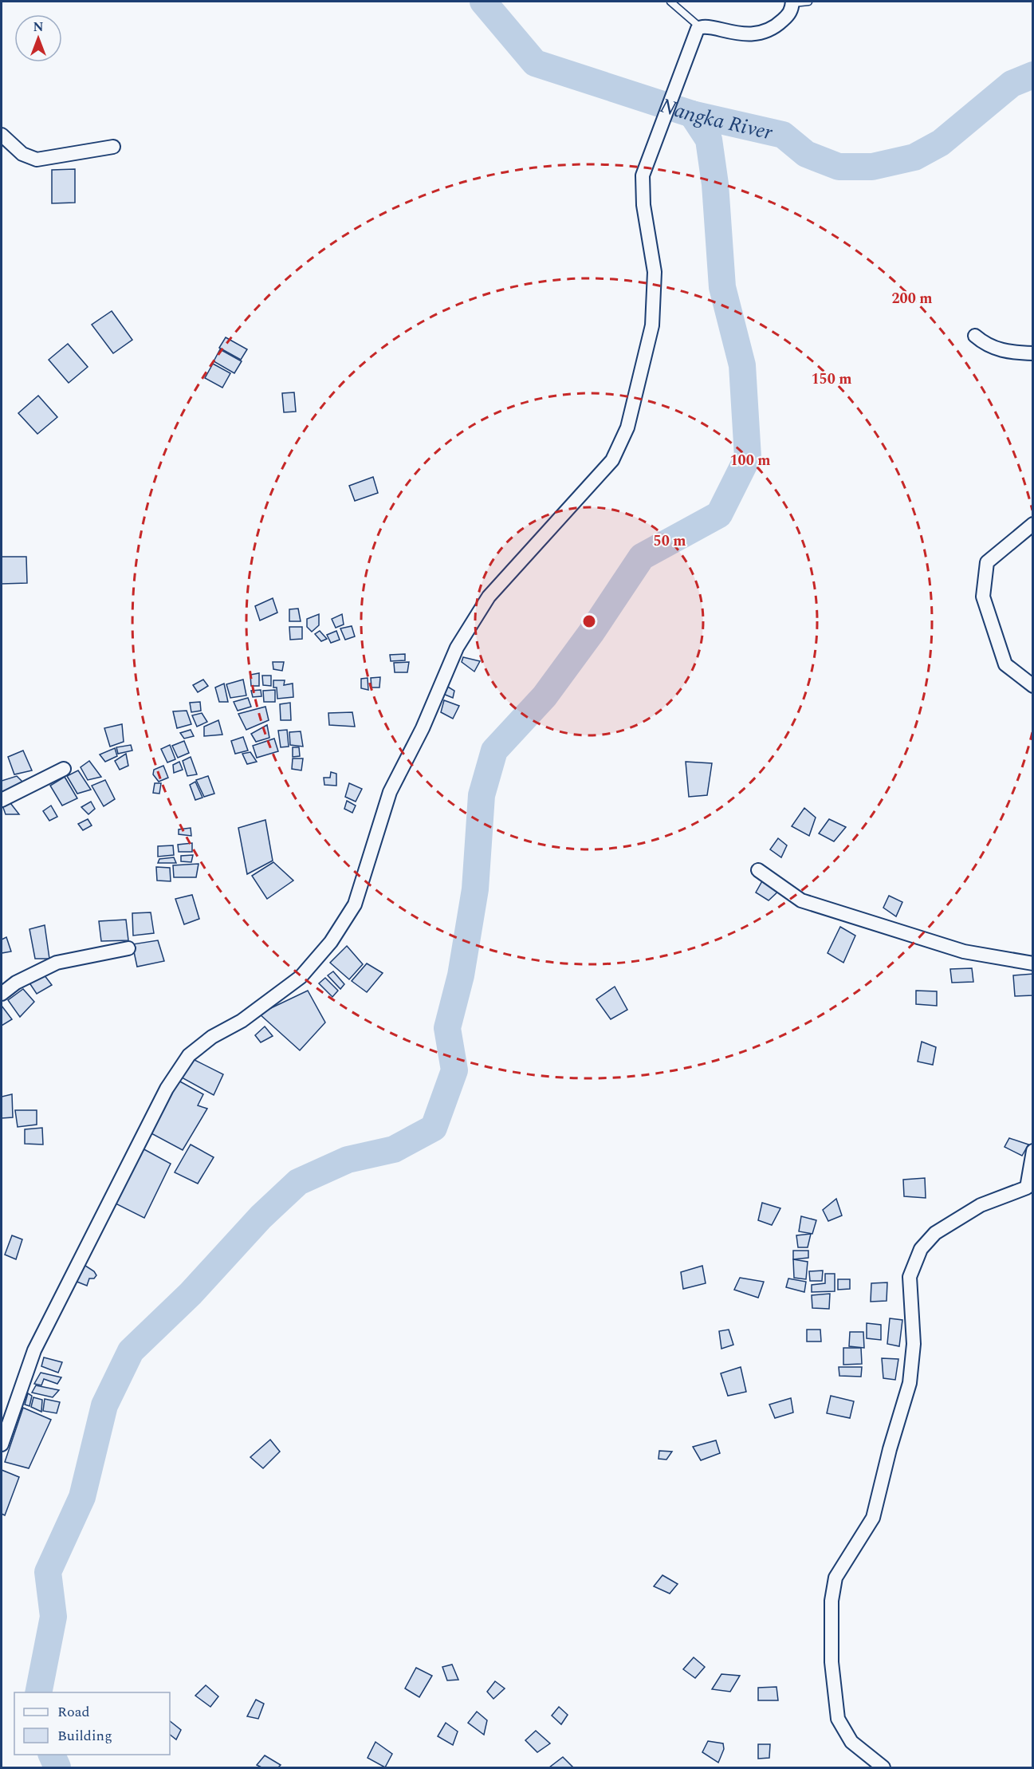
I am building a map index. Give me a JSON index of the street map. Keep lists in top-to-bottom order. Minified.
{"water":["Nangka River"],"legend":["Road","Building"],"north":"top","rings":["200 m","150 m","100 m","50 m"]}
